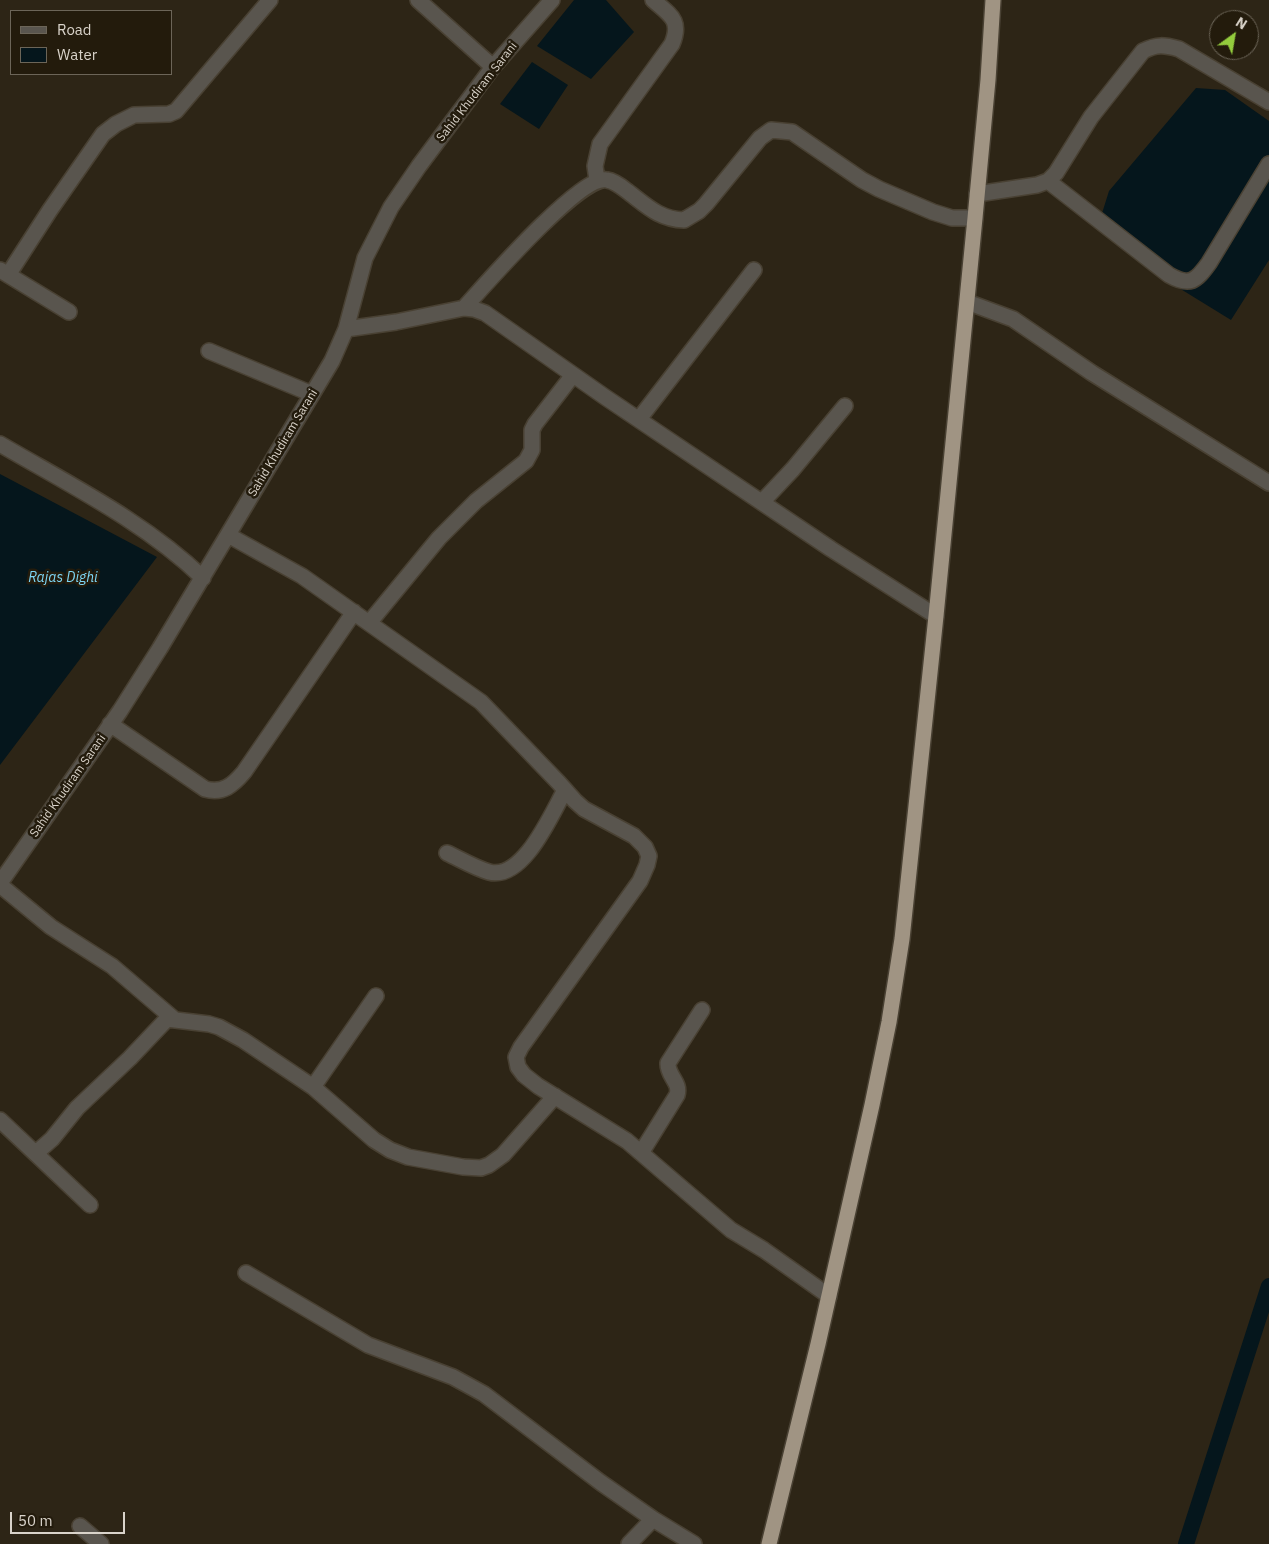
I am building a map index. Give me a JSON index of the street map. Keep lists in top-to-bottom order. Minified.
{"streets":{"street":["Sahid Khudiram Sarani"]},"water":["Rajas Dighi"],"legend":["Road","Water"],"scale_bar":"50 m","north":"top right"}
